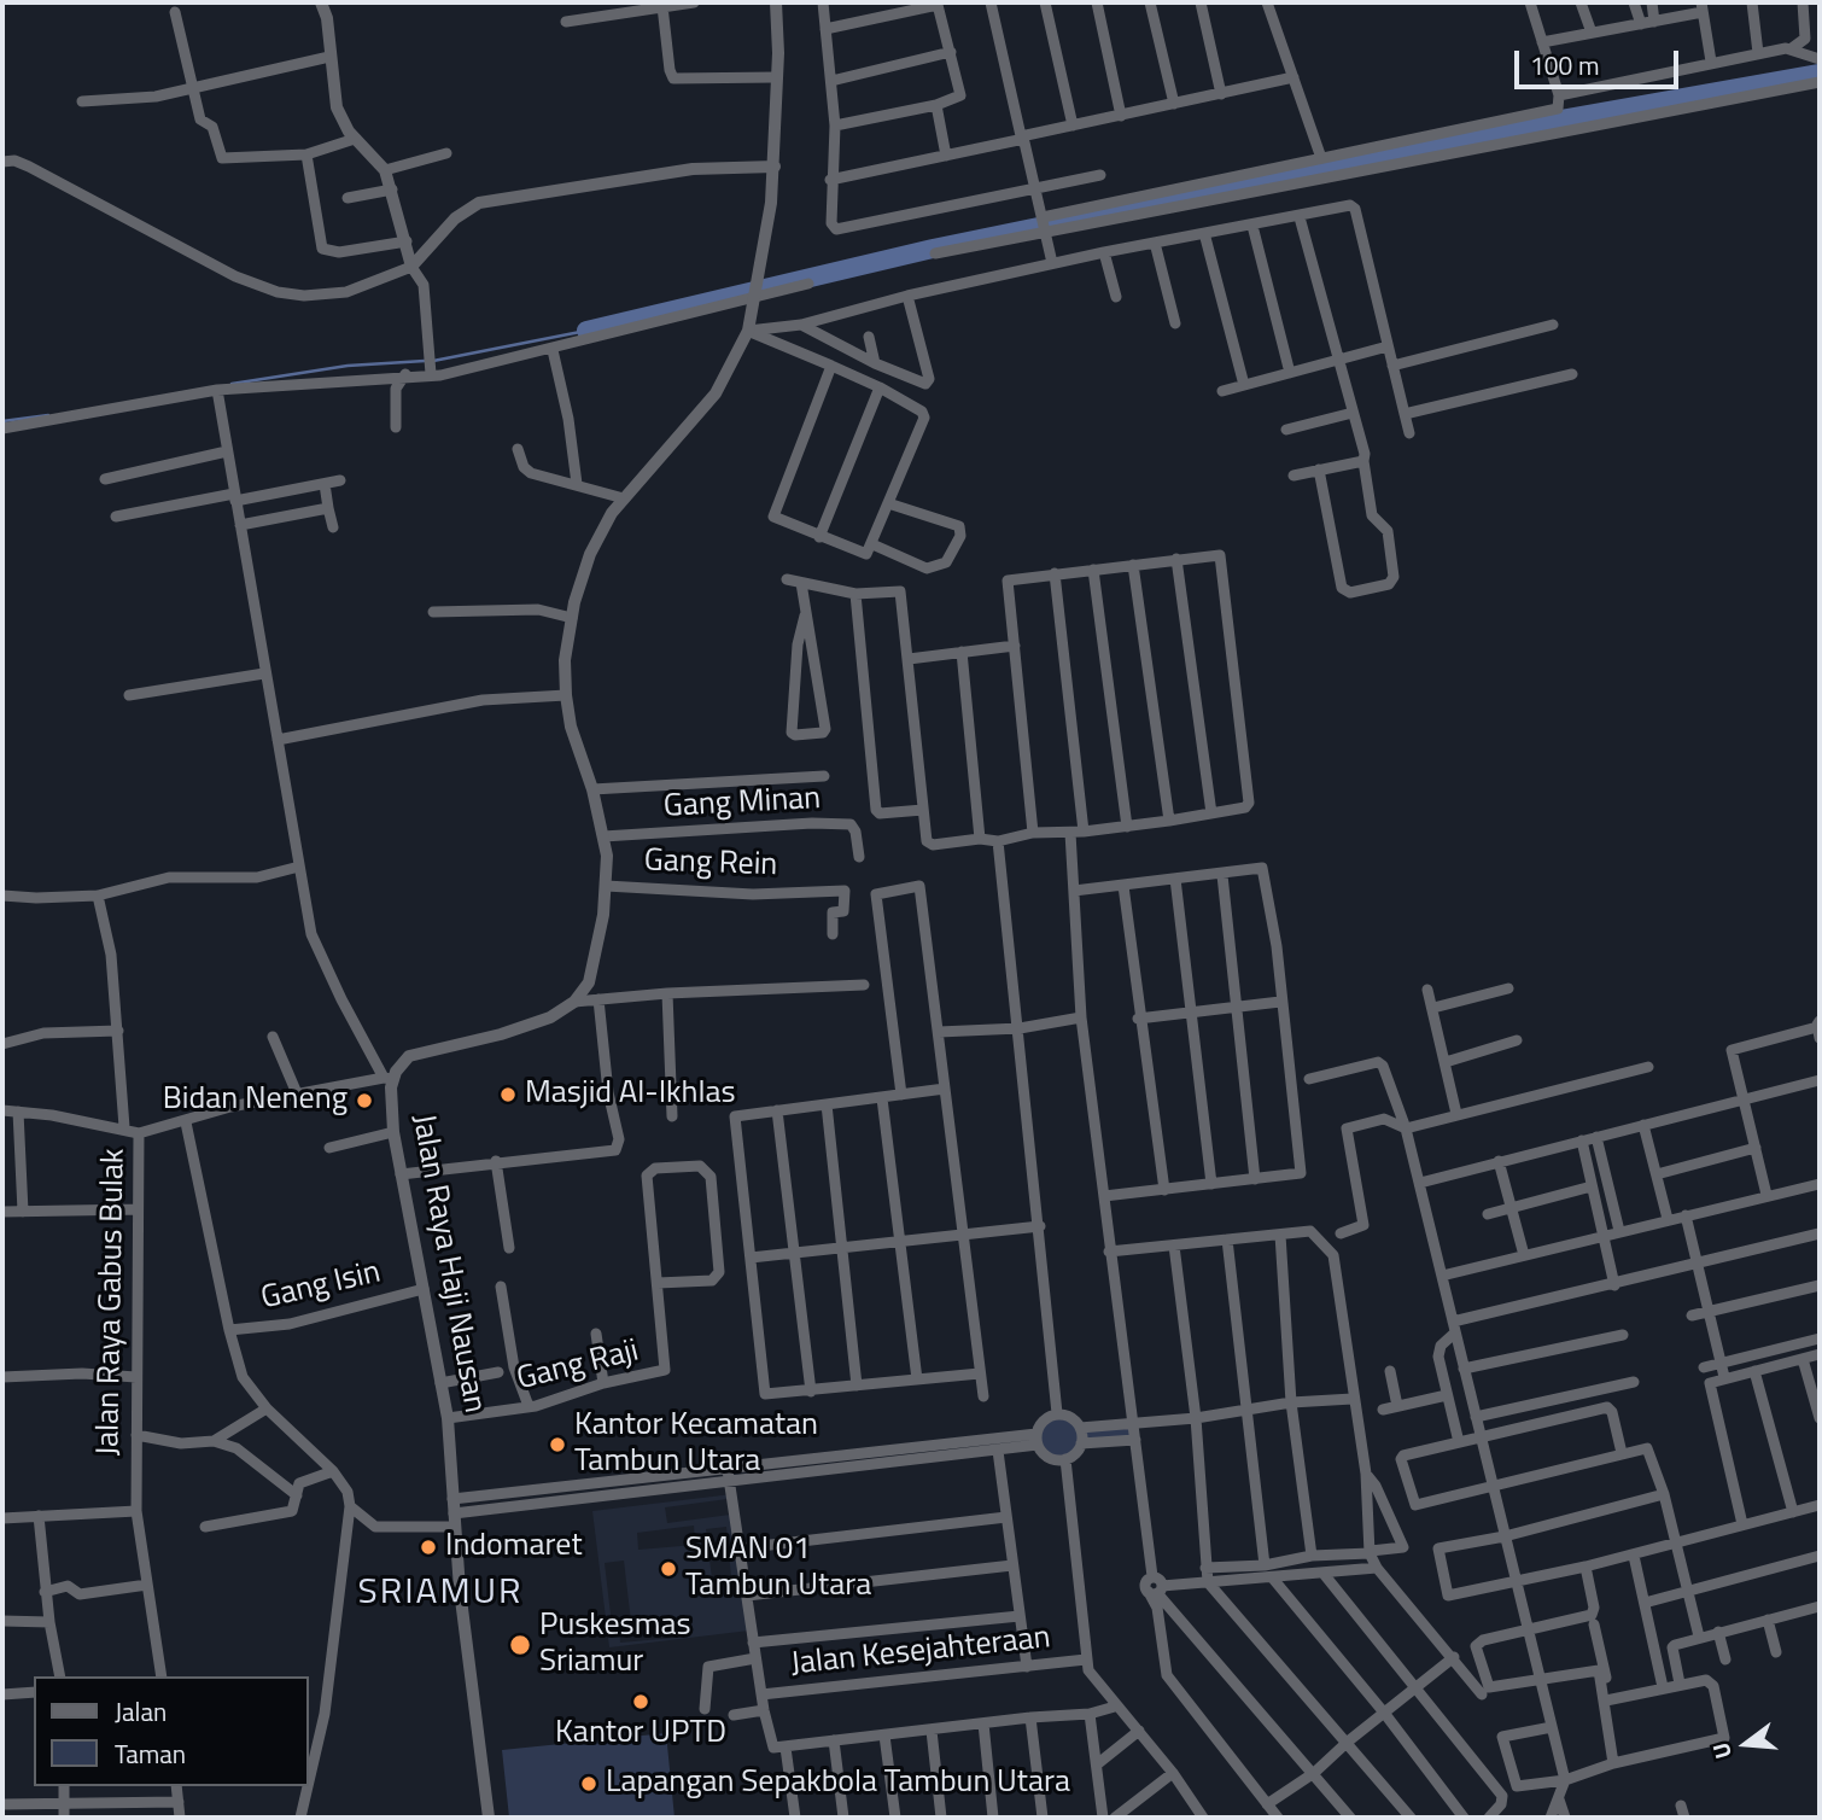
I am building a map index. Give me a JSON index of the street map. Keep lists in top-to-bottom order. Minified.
{"streets":{"street":["Gang Minan","Gang Rein","Jalan Raya Haji Nausan","Gang Isin","Jalan Raya Gabus Bulak","Gang Raji","Jalan Kesejahteraan"]},"crossings":[["Jalan Raya Haji Nausan","Gang Isin"],["Jalan Raya Haji Nausan","Jalan Raya Gabus Bulak"],["Jalan Raya Haji Nausan","Gang Raji"]],"districts":["SRIAMUR"],"places":["Masjid Al-Ikhlas","Bidan Neneng","Kantor Kecamatan Tambun Utara","Indomaret","SMAN 01 Tambun Utara","Puskesmas Sriamur","Kantor UPTD","Lapangan Sepakbola Tambun Utara"],"legend":["Jalan","Taman"],"scale_bar":"100 m","north":"left"}
